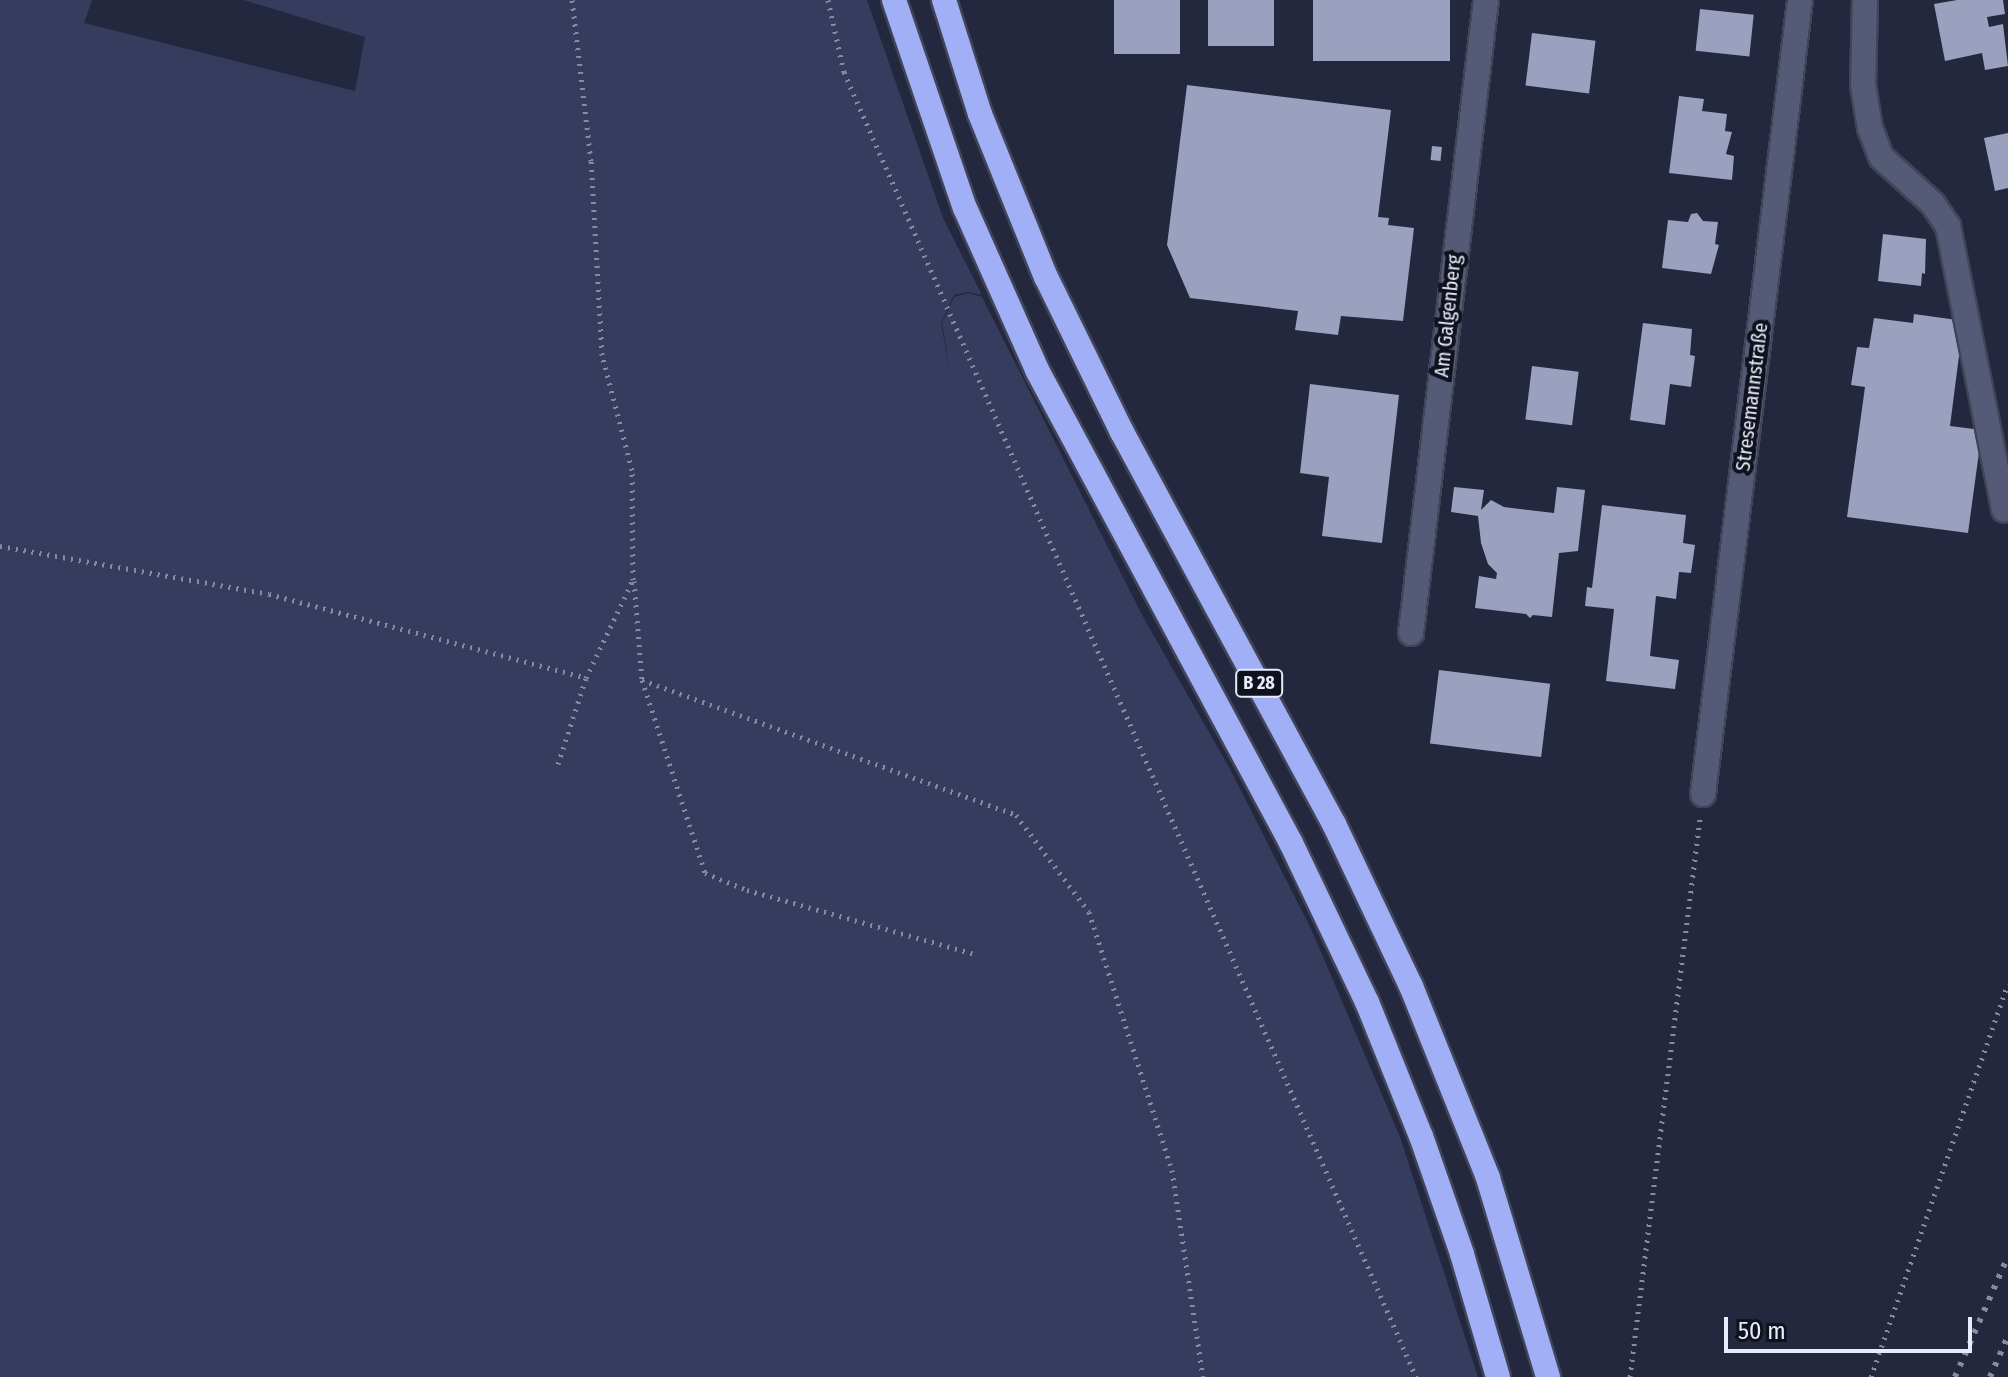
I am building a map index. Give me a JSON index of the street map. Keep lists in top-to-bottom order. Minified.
{"streets":{"highway":["B 28"],"street":["Am Galgenberg","Stresemannstraße"]},"scale_bar":"50 m"}
